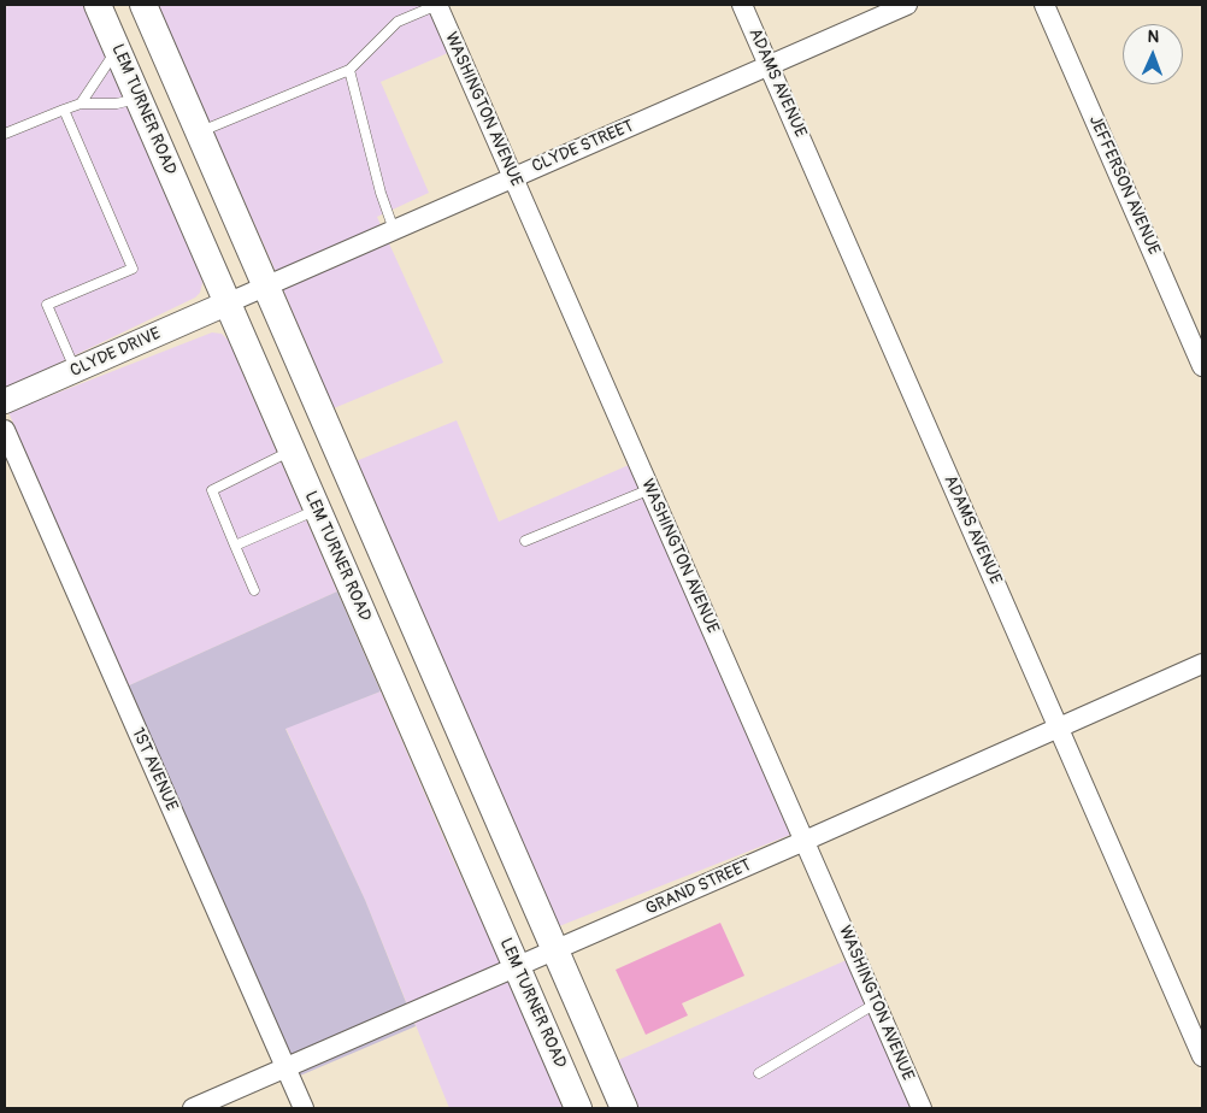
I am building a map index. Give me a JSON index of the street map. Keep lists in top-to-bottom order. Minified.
{"streets":{"main road":["LEM TURNER ROAD"],"street":["ADAMS AVENUE","WASHINGTON AVENUE","CLYDE STREET","JEFFERSON AVENUE","CLYDE DRIVE","1ST AVENUE","GRAND STREET"]},"crossings":[["ADAMS AVENUE","CLYDE STREET"],["ADAMS AVENUE","GRAND STREET"],["LEM TURNER ROAD","CLYDE STREET"],["LEM TURNER ROAD","CLYDE DRIVE"],["LEM TURNER ROAD","GRAND STREET"],["WASHINGTON AVENUE","CLYDE STREET"],["WASHINGTON AVENUE","GRAND STREET"],["CLYDE STREET","CLYDE DRIVE"],["1ST AVENUE","GRAND STREET"]],"north":"top"}
